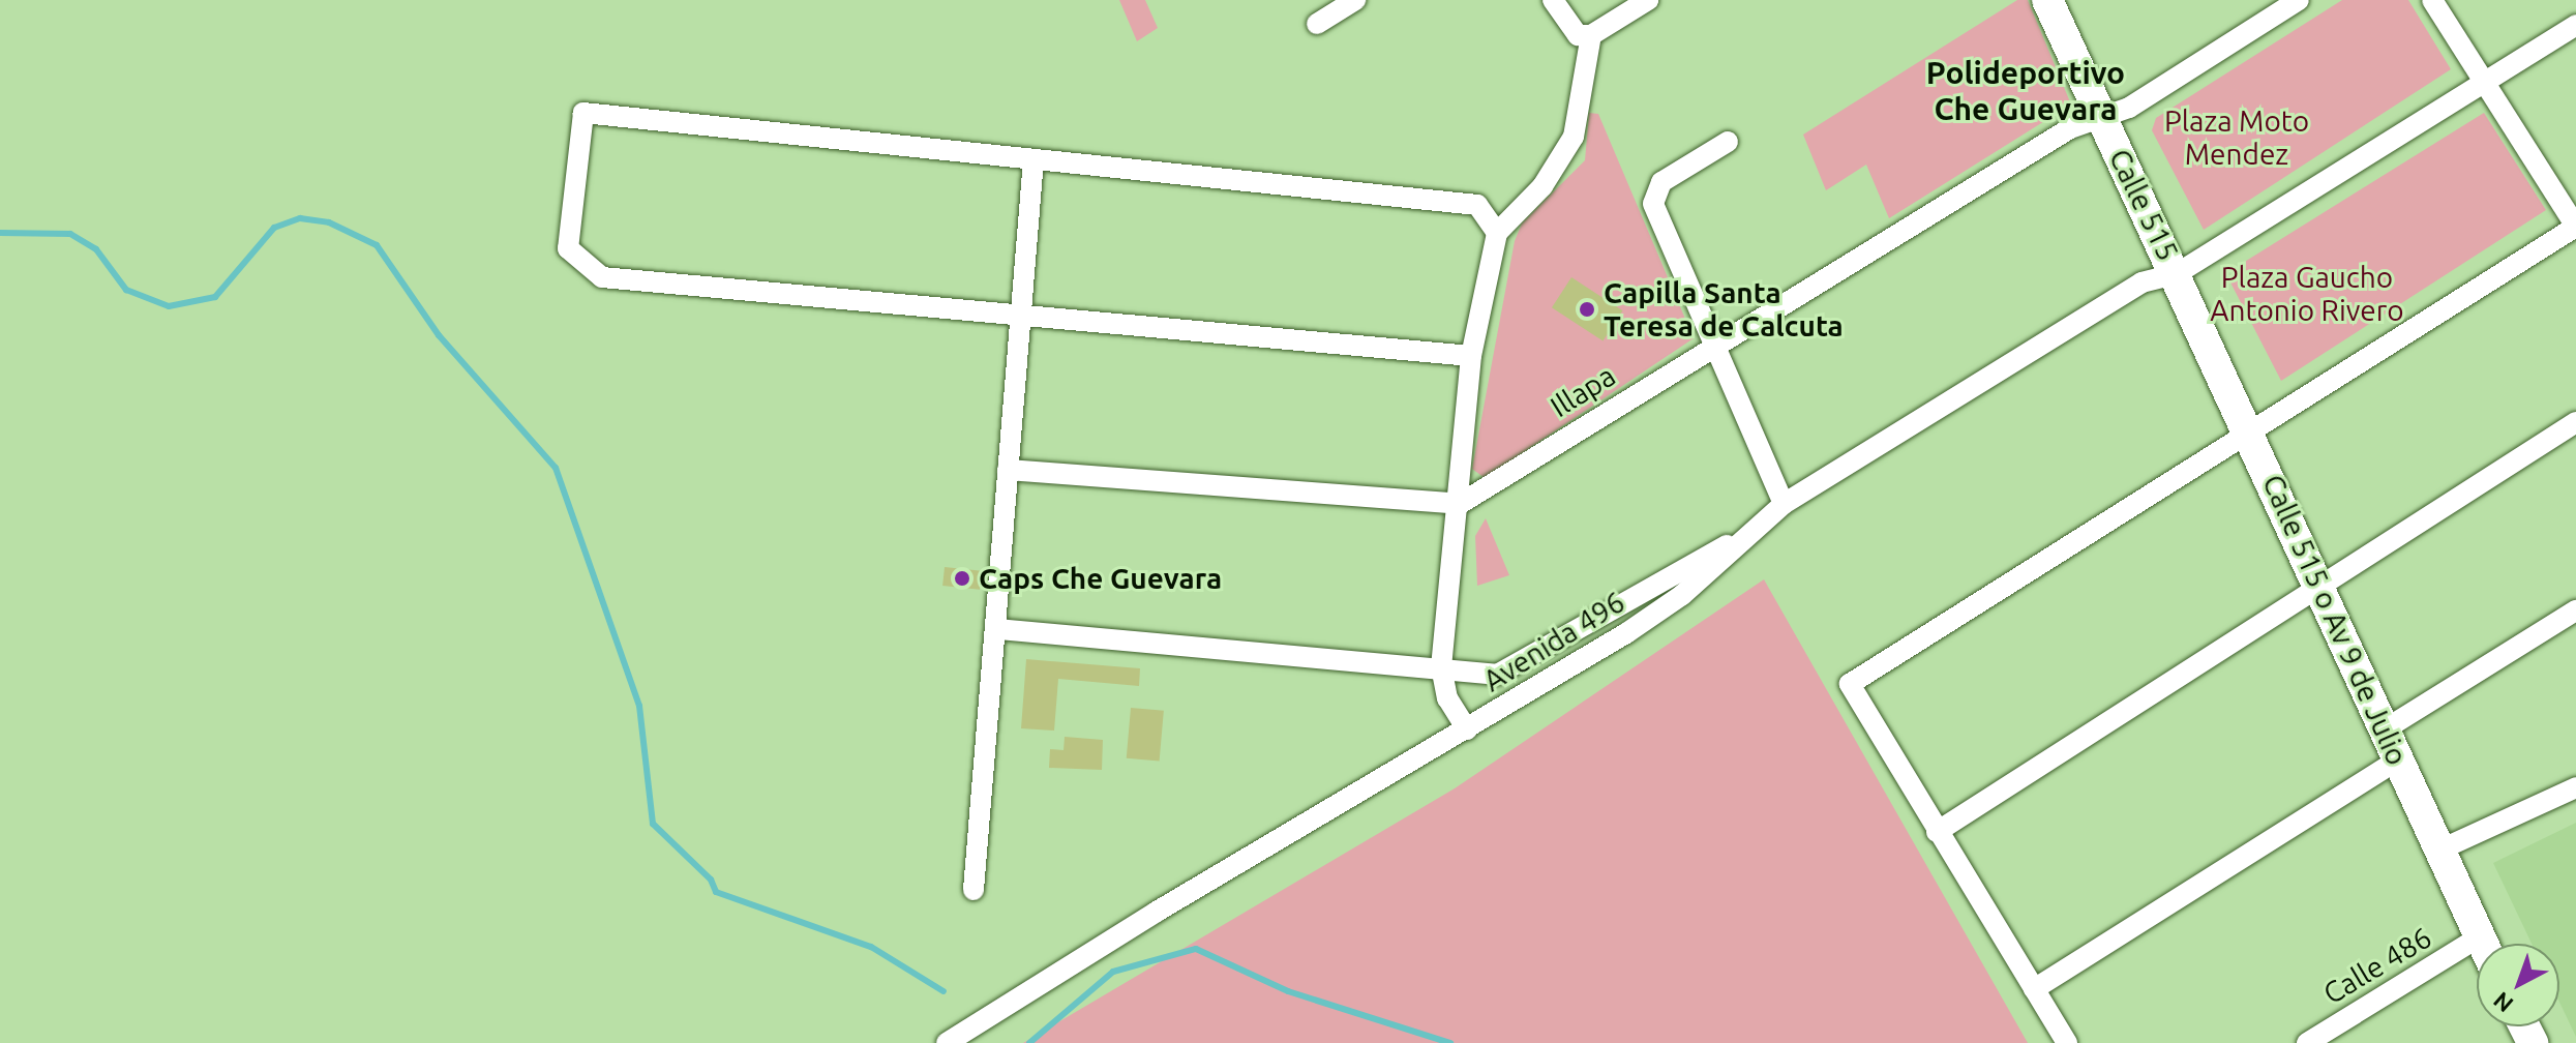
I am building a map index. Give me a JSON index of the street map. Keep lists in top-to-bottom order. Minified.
{"streets":{"street":["Calle 515","Illapa","Calle 515 o Av 9 de Julio","Avenida 496","Calle 486"]},"crossings":[["Calle 515","Illapa"],["Calle 515","Calle 515 o Av 9 de Julio"],["Calle 515","Avenida 496"],["Calle 515 o Av 9 de Julio","Avenida 496"],["Calle 515 o Av 9 de Julio","Calle 486"]],"districts":["Polideportivo Che Guevara"],"parks":["Plaza Moto Mendez","Plaza Gaucho Antonio Rivero"],"places":["Capilla Santa Teresa de Calcuta","Caps Che Guevara"],"north":"bottom left"}
